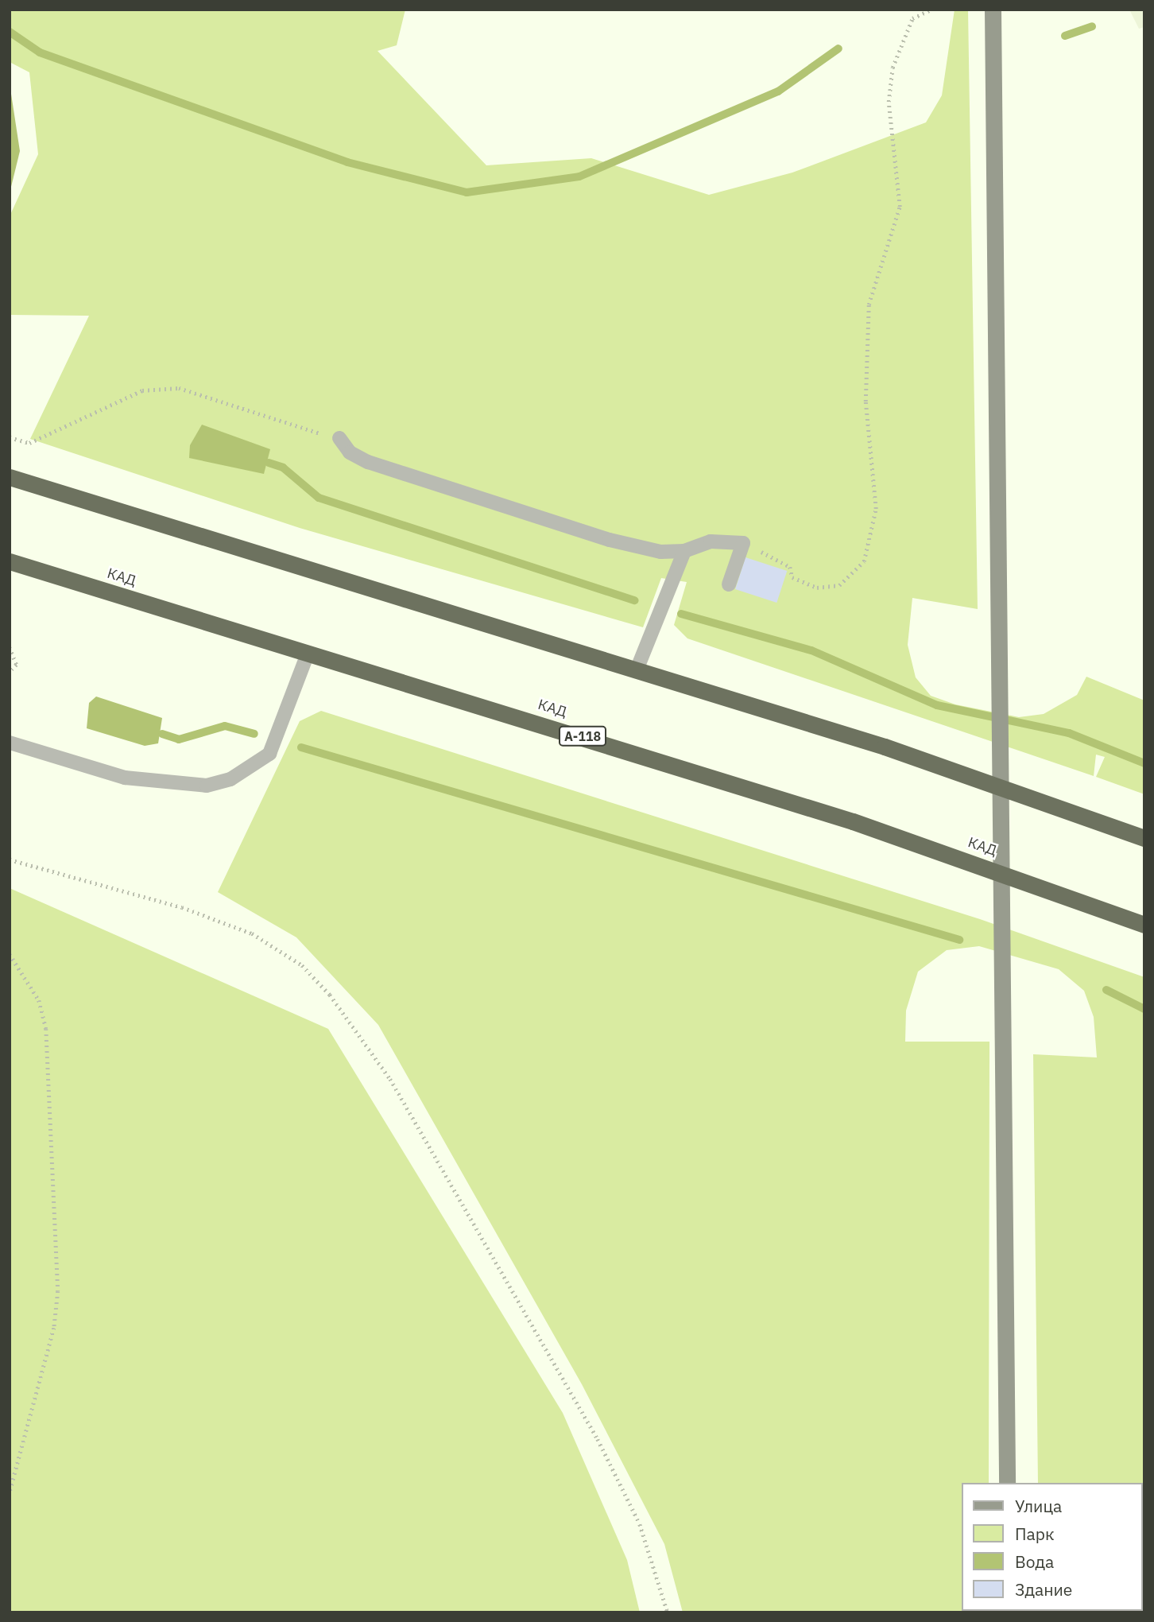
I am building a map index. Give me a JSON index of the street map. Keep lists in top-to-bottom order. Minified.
{"streets":{"highway":["КАД","А-118"]},"legend":["Улица","Парк","Вода","Здание"]}
